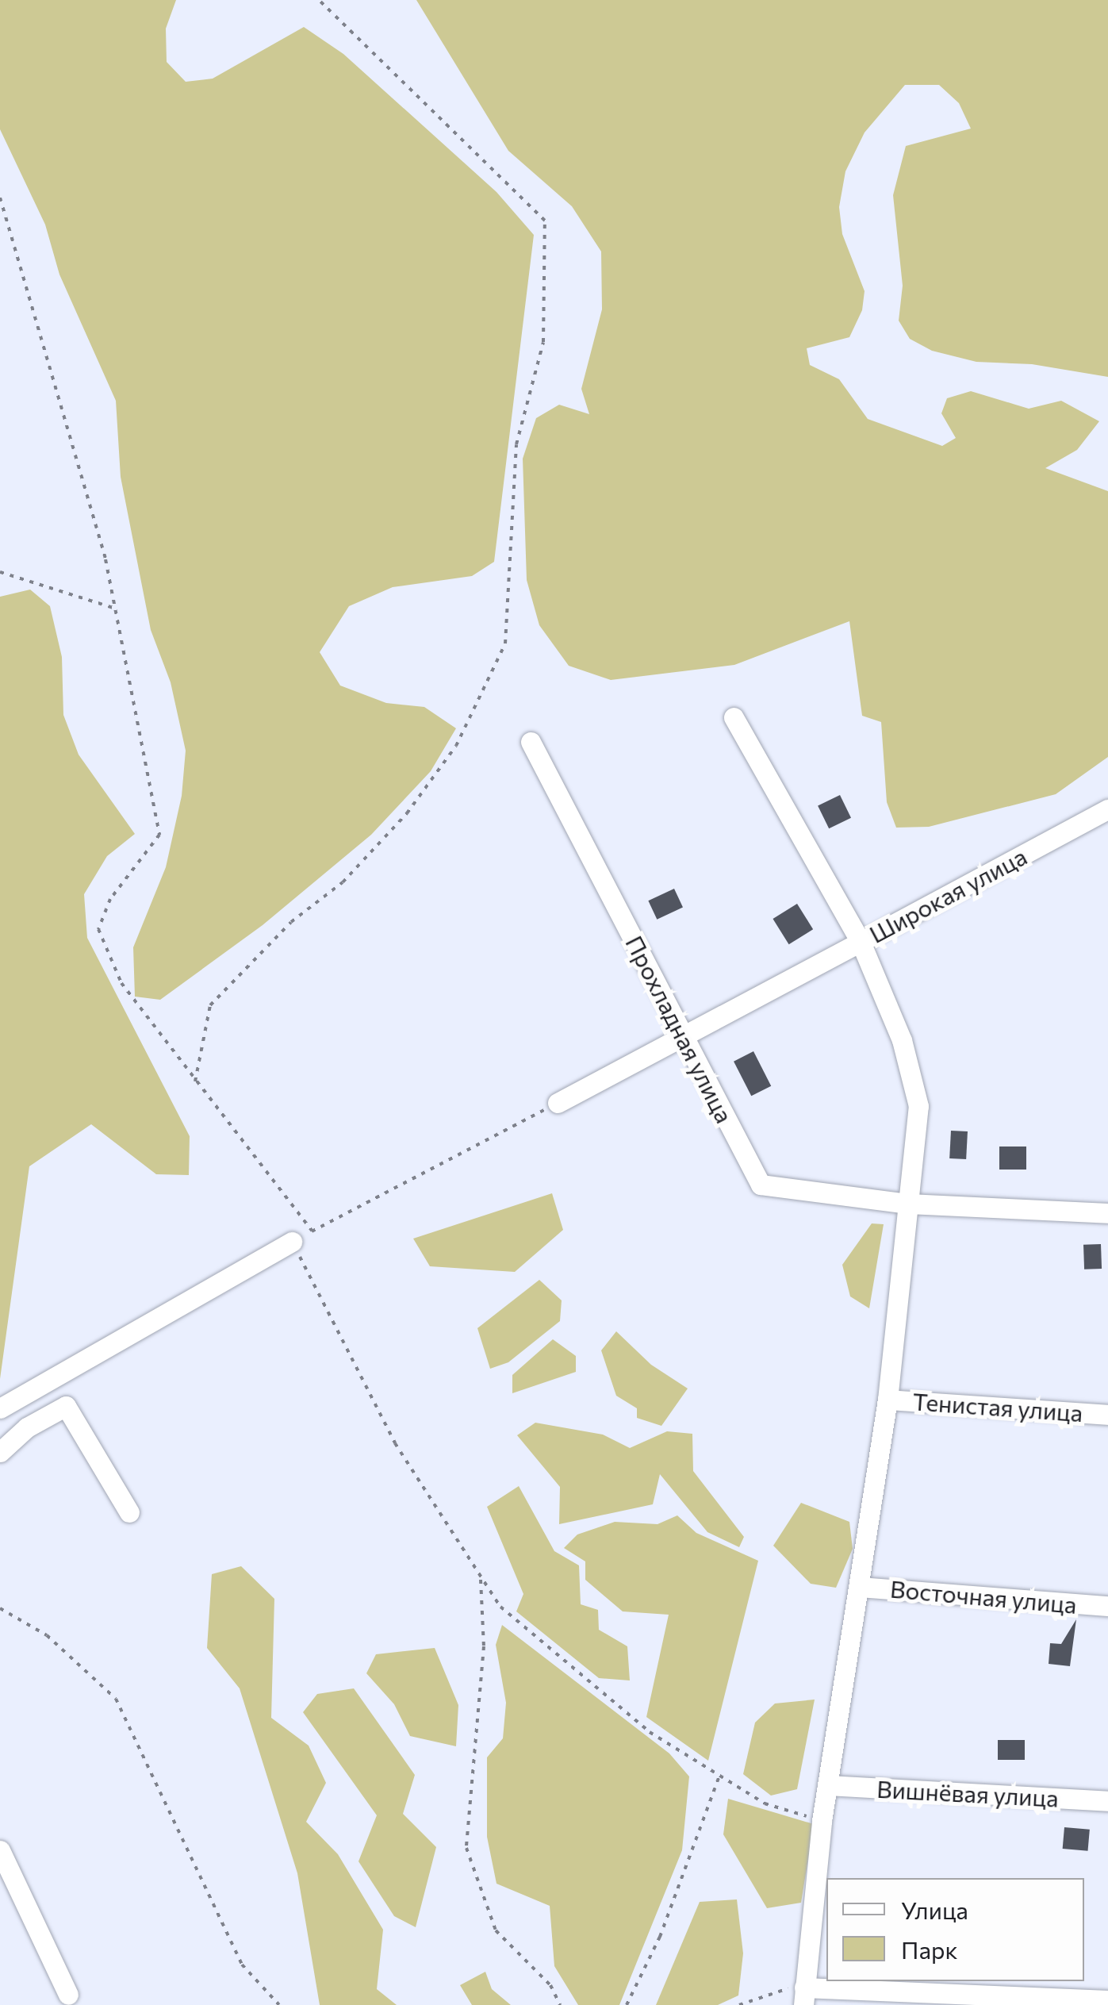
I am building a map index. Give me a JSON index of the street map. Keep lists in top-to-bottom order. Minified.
{"streets":{"street":["Широкая улица","Прохладная улица","Тенистая улица","Восточная улица","Вишнёвая улица"]},"crossings":[["Широкая улица","Прохладная улица"],["Широкая улица","Тенистая улица"],["Широкая улица","Восточная улица"],["Широкая улица","Вишнёвая улица"]],"legend":["Улица","Парк"]}
